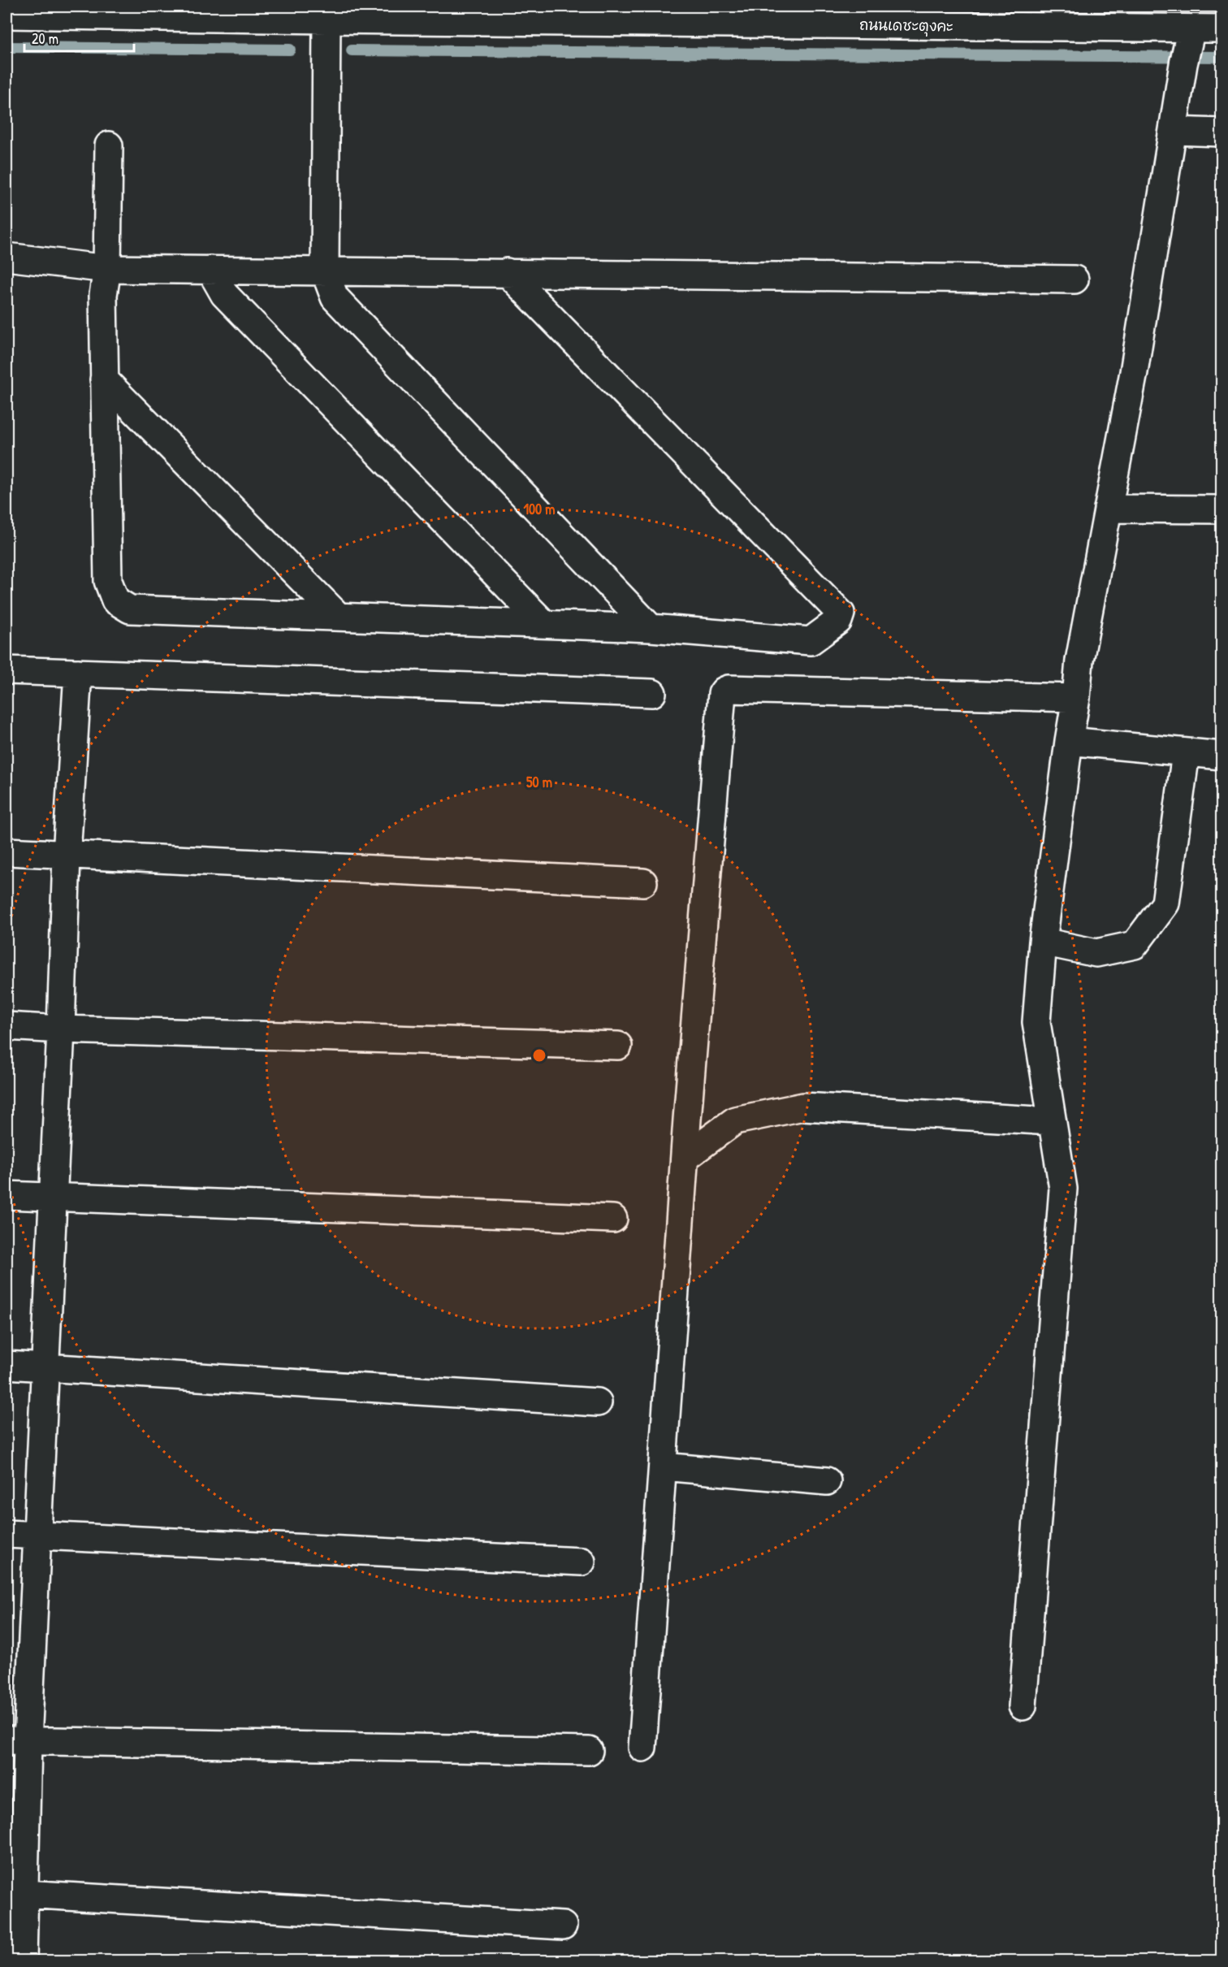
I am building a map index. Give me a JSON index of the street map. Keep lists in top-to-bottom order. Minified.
{"streets":{"street":["ถนนเดชะตุงคะ"]},"scale_bar":"20 m","rings":["100 m","50 m"]}
